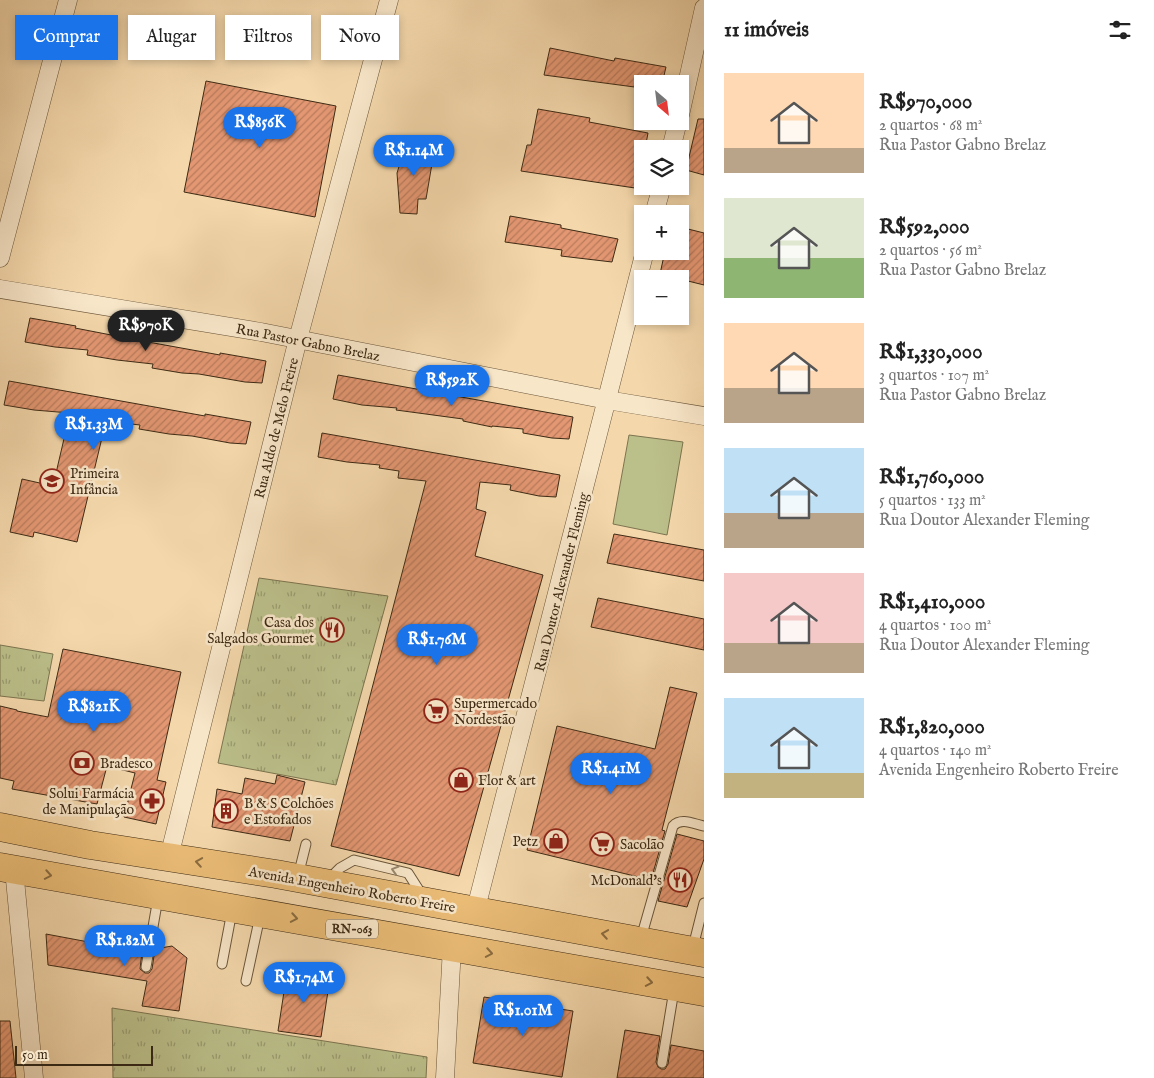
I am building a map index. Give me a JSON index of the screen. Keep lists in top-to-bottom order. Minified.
{"streets":{"main road":["Avenida Engenheiro Roberto Freire","RN-063"],"street":["Rua Pastor Gabno Brelaz","Rua Aldo de Melo Freire","Rua Doutor Alexander Fleming"]},"crossings":[["Rua Pastor Gabno Brelaz","Rua Aldo de Melo Freire"],["Rua Pastor Gabno Brelaz","Rua Doutor Alexander Fleming"],["Rua Aldo de Melo Freire","Avenida Engenheiro Roberto Freire"],["Rua Doutor Alexander Fleming","Avenida Engenheiro Roberto Freire"]],"places":{"school or university":["Primeira Infância"],"restaurant":["Casa dos Salgados Gourmet","McDonald's"],"supermarket":["Supermercado Nordestão","Sacolão"],"bank":["Bradesco"],"shop":["Flor & art","Petz"],"pharmacy":["Solui Farmácia de Manipulação"],"building":["B & S Colchões e Estofados"]},"scale_bar":"50 m","north":"bottom right","page":{"heading":"11 imóveis","chip":["Comprar","Alugar","Filtros","Novo"],"list":[{"name":"R$970,000","note":"2 quartos · 68 m² · Rua Pastor Gabno Brelaz"},{"name":"R$592,000","note":"2 quartos · 56 m² · Rua Pastor Gabno Brelaz"},{"name":"R$1,330,000","note":"3 quartos · 107 m² · Rua Pastor Gabno Brelaz"},{"name":"R$1,760,000","note":"5 quartos · 133 m² · Rua Doutor Alexander Fleming"},{"name":"R$1,410,000","note":"4 quartos · 100 m² · Rua Doutor Alexander Fleming"},{"name":"R$1,820,000","note":"4 quartos · 140 m² · Avenida Engenheiro Roberto Freire"}],"map_buttons":["+","−"],"price":["R$856K","R$1.14M","R$970K","R$592K","R$1.33M","R$1.76M","R$821K","R$1.41M","R$1.82M","R$1.74M","R$1.01M"],"scale":"50 m"}}
